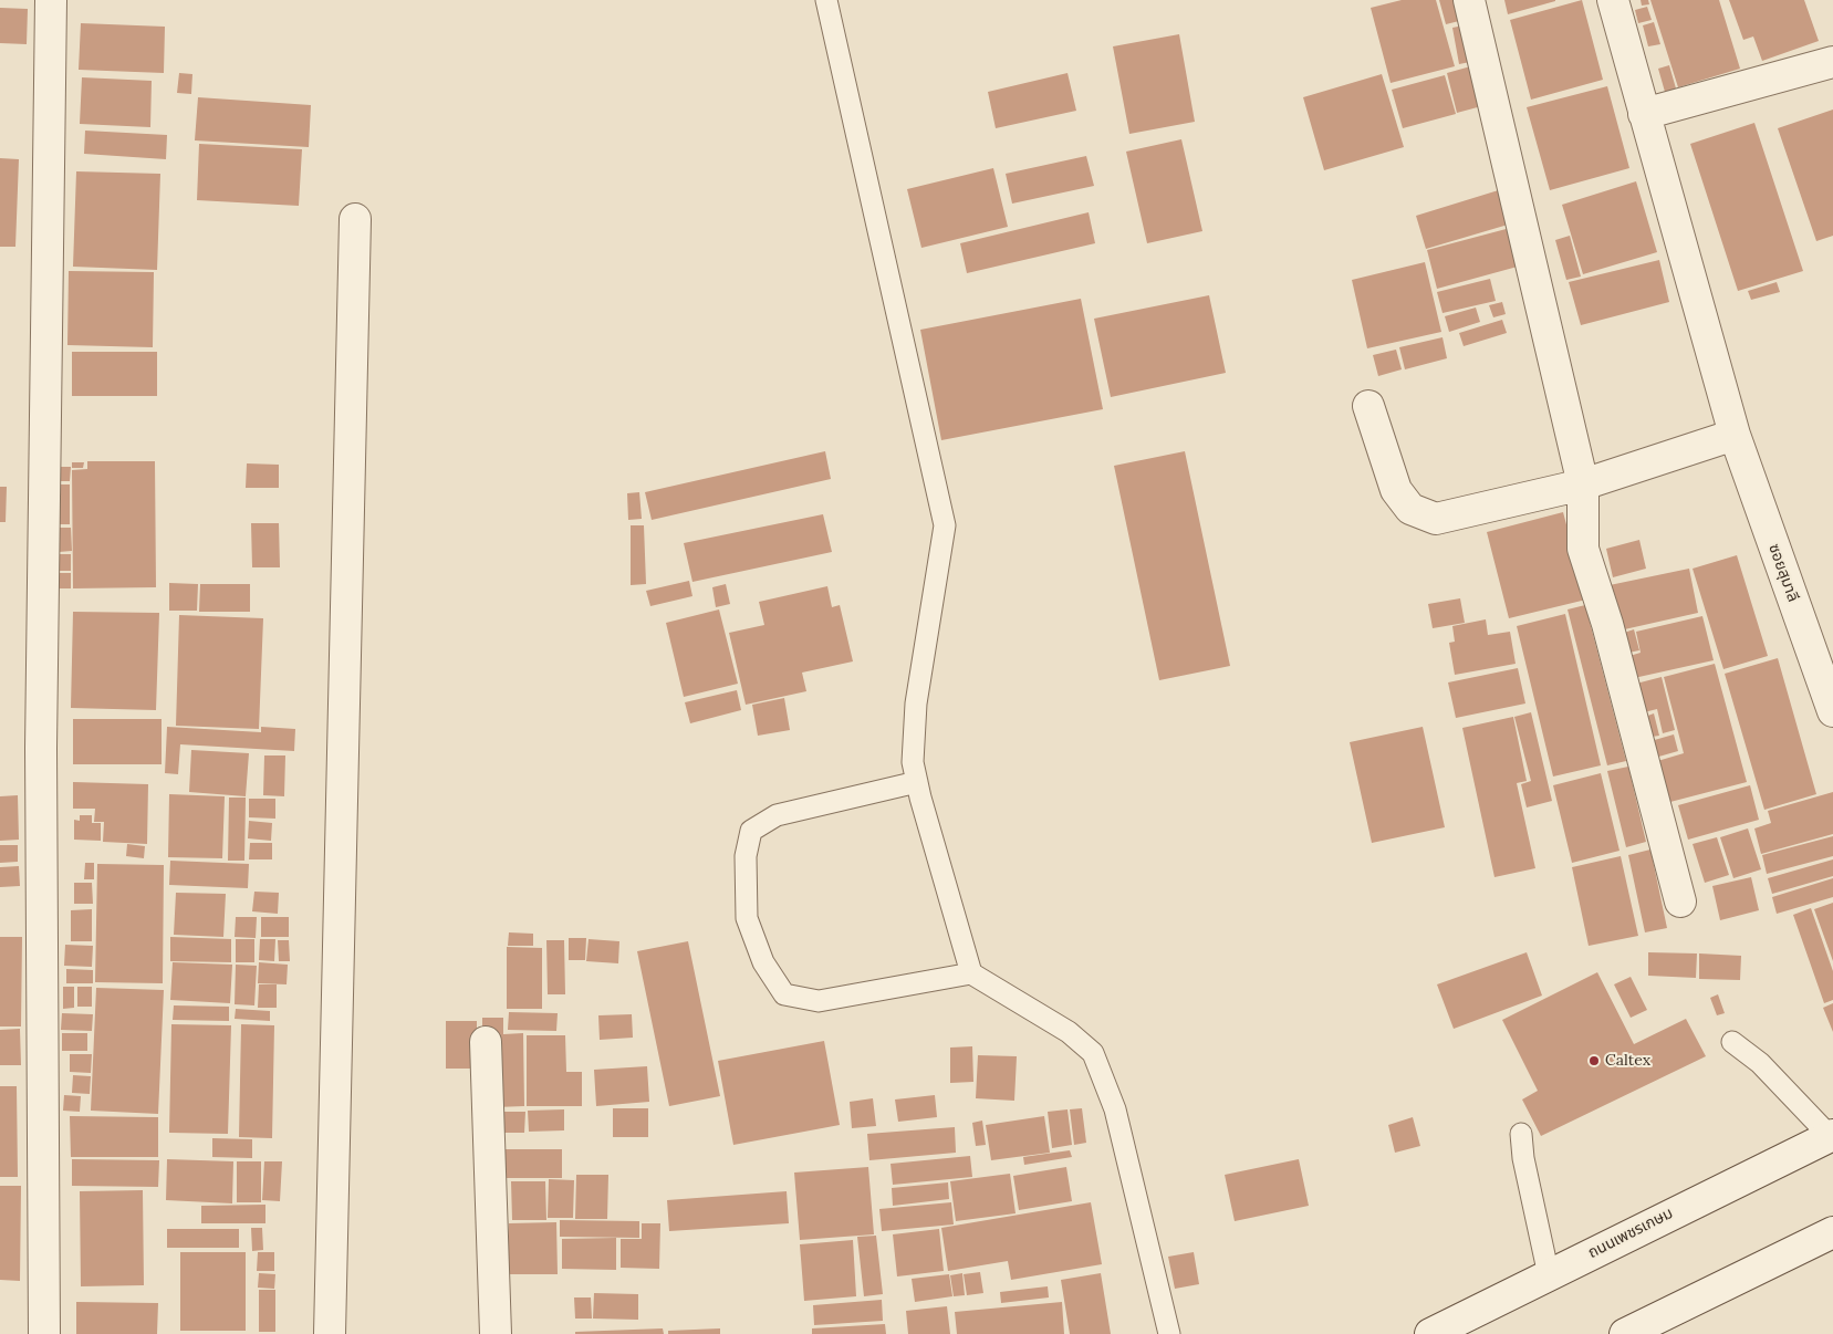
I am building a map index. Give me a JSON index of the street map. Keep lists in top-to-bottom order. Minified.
{"streets":{"street":["ซอยสุมาลี","ถนนเพชรเกษม"]},"places":["Caltex"]}
